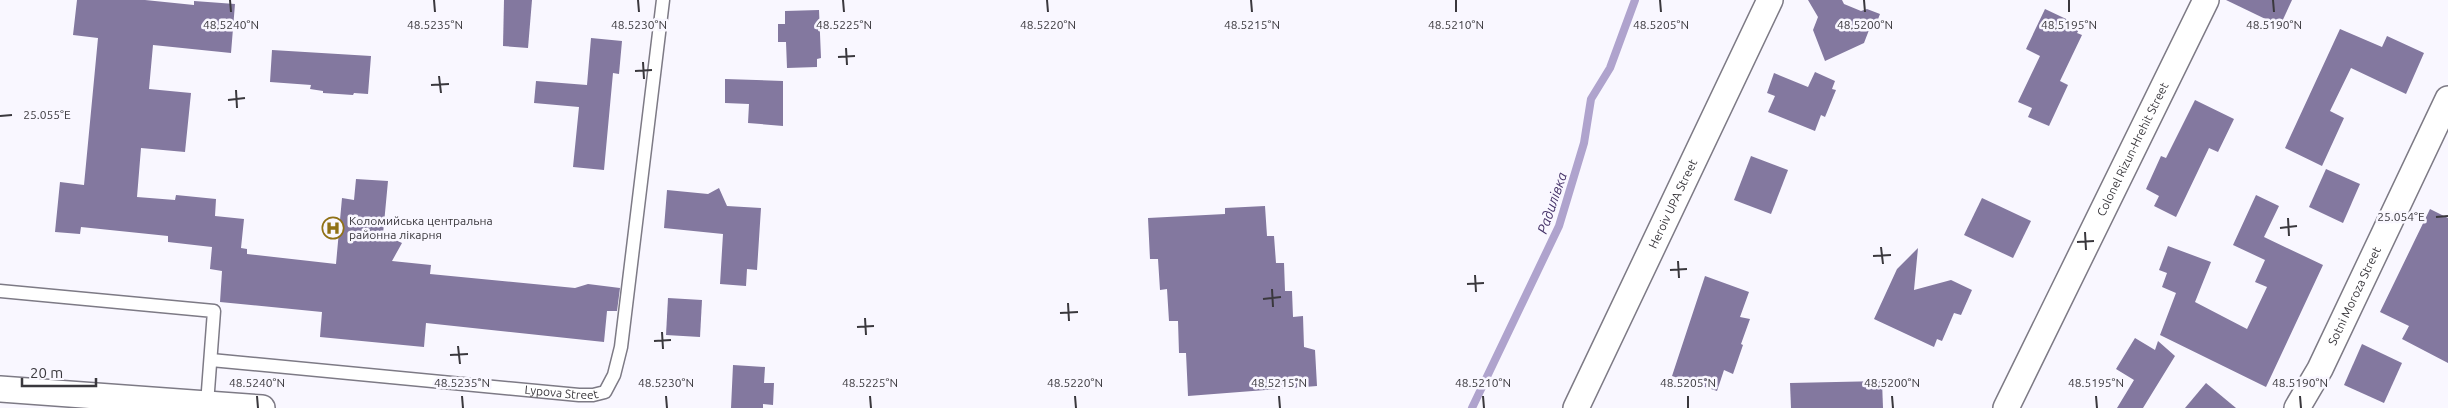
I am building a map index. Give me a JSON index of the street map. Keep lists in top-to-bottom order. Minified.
{"streets":{"street":["Colonel Rizun-Hrehit Street","Heroiv UPA Street","Sotni Moroza Street"],"lane":["Lypova Street"]},"water":["Радилівка"],"places":{"hospital":["Коломийська центральна районна лікарня"]},"scale_bar":"20 m","coordinates":["48.5240°N","48.5235°N","48.5230°N","48.5225°N","48.5220°N","48.5215°N","48.5210°N","48.5205°N","48.5200°N","48.5195°N","48.5190°N","25.055°E","25.054°E"]}
